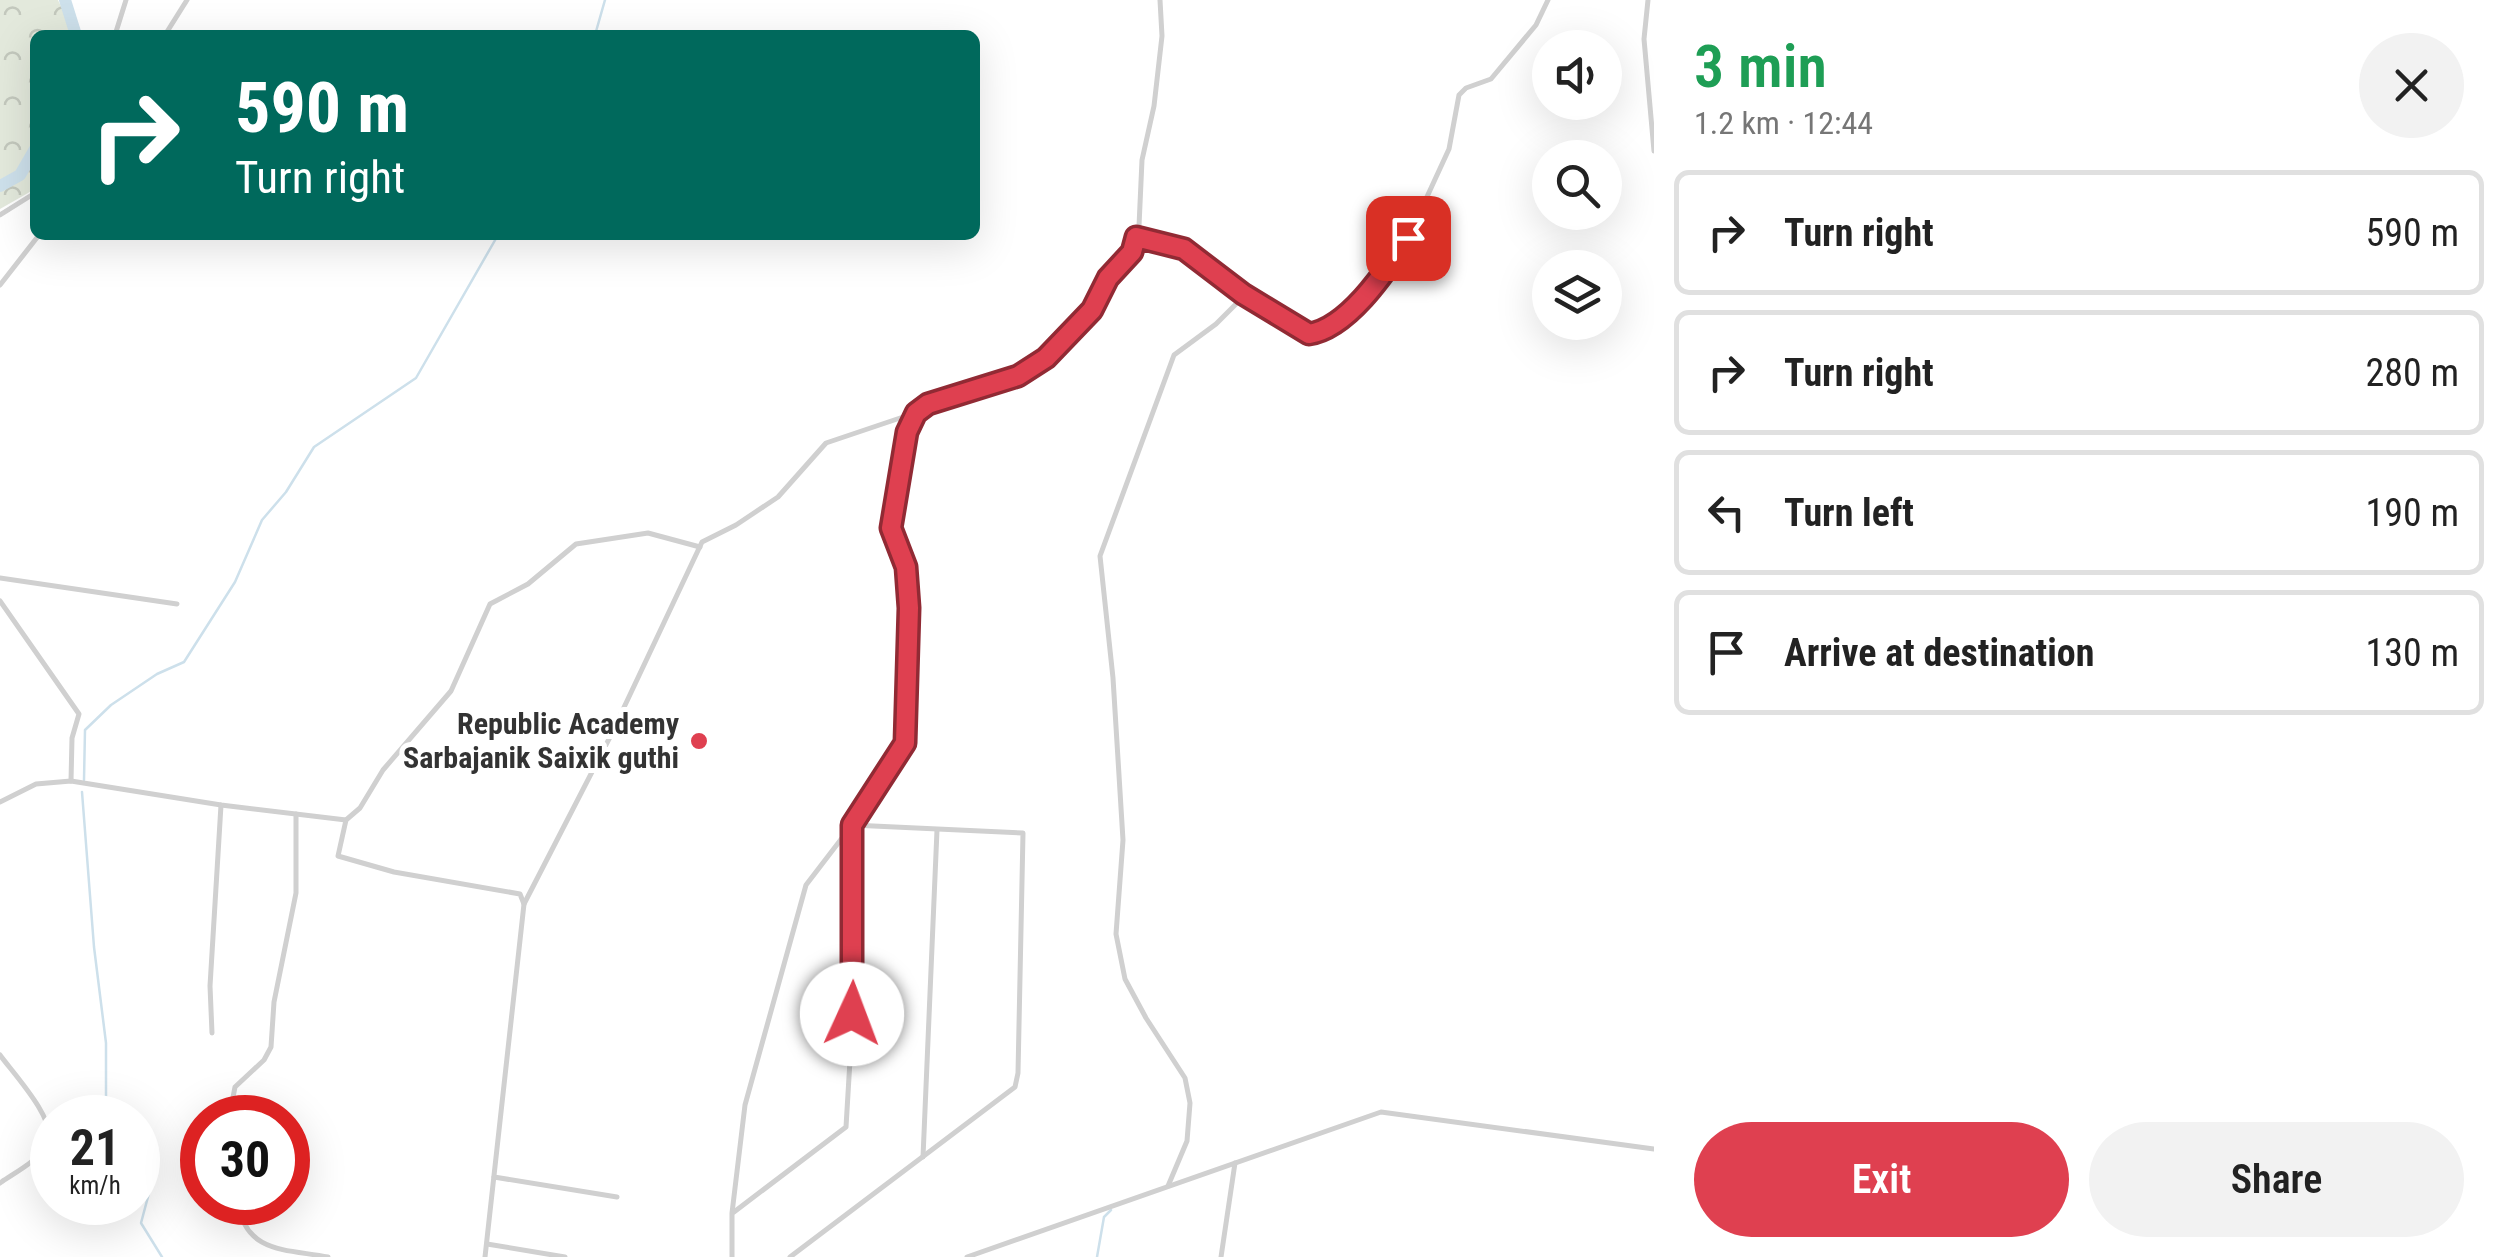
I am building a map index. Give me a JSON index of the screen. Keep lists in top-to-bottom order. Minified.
{"places":["Republic Academy Sarbajanik Saixik guthi"],"page":{"heading":["3 min","1.2 km · 12:44"],"turn":["590 m","Turn right"],"list":[{"name":"Turn right","value":"590 m"},{"name":"Turn right","value":"280 m"},{"name":"Turn left","value":"190 m"},{"name":"Arrive at destination","value":"130 m"}],"speed":"21 km/h","limit":"30","buttons":["Exit","Share"]}}
